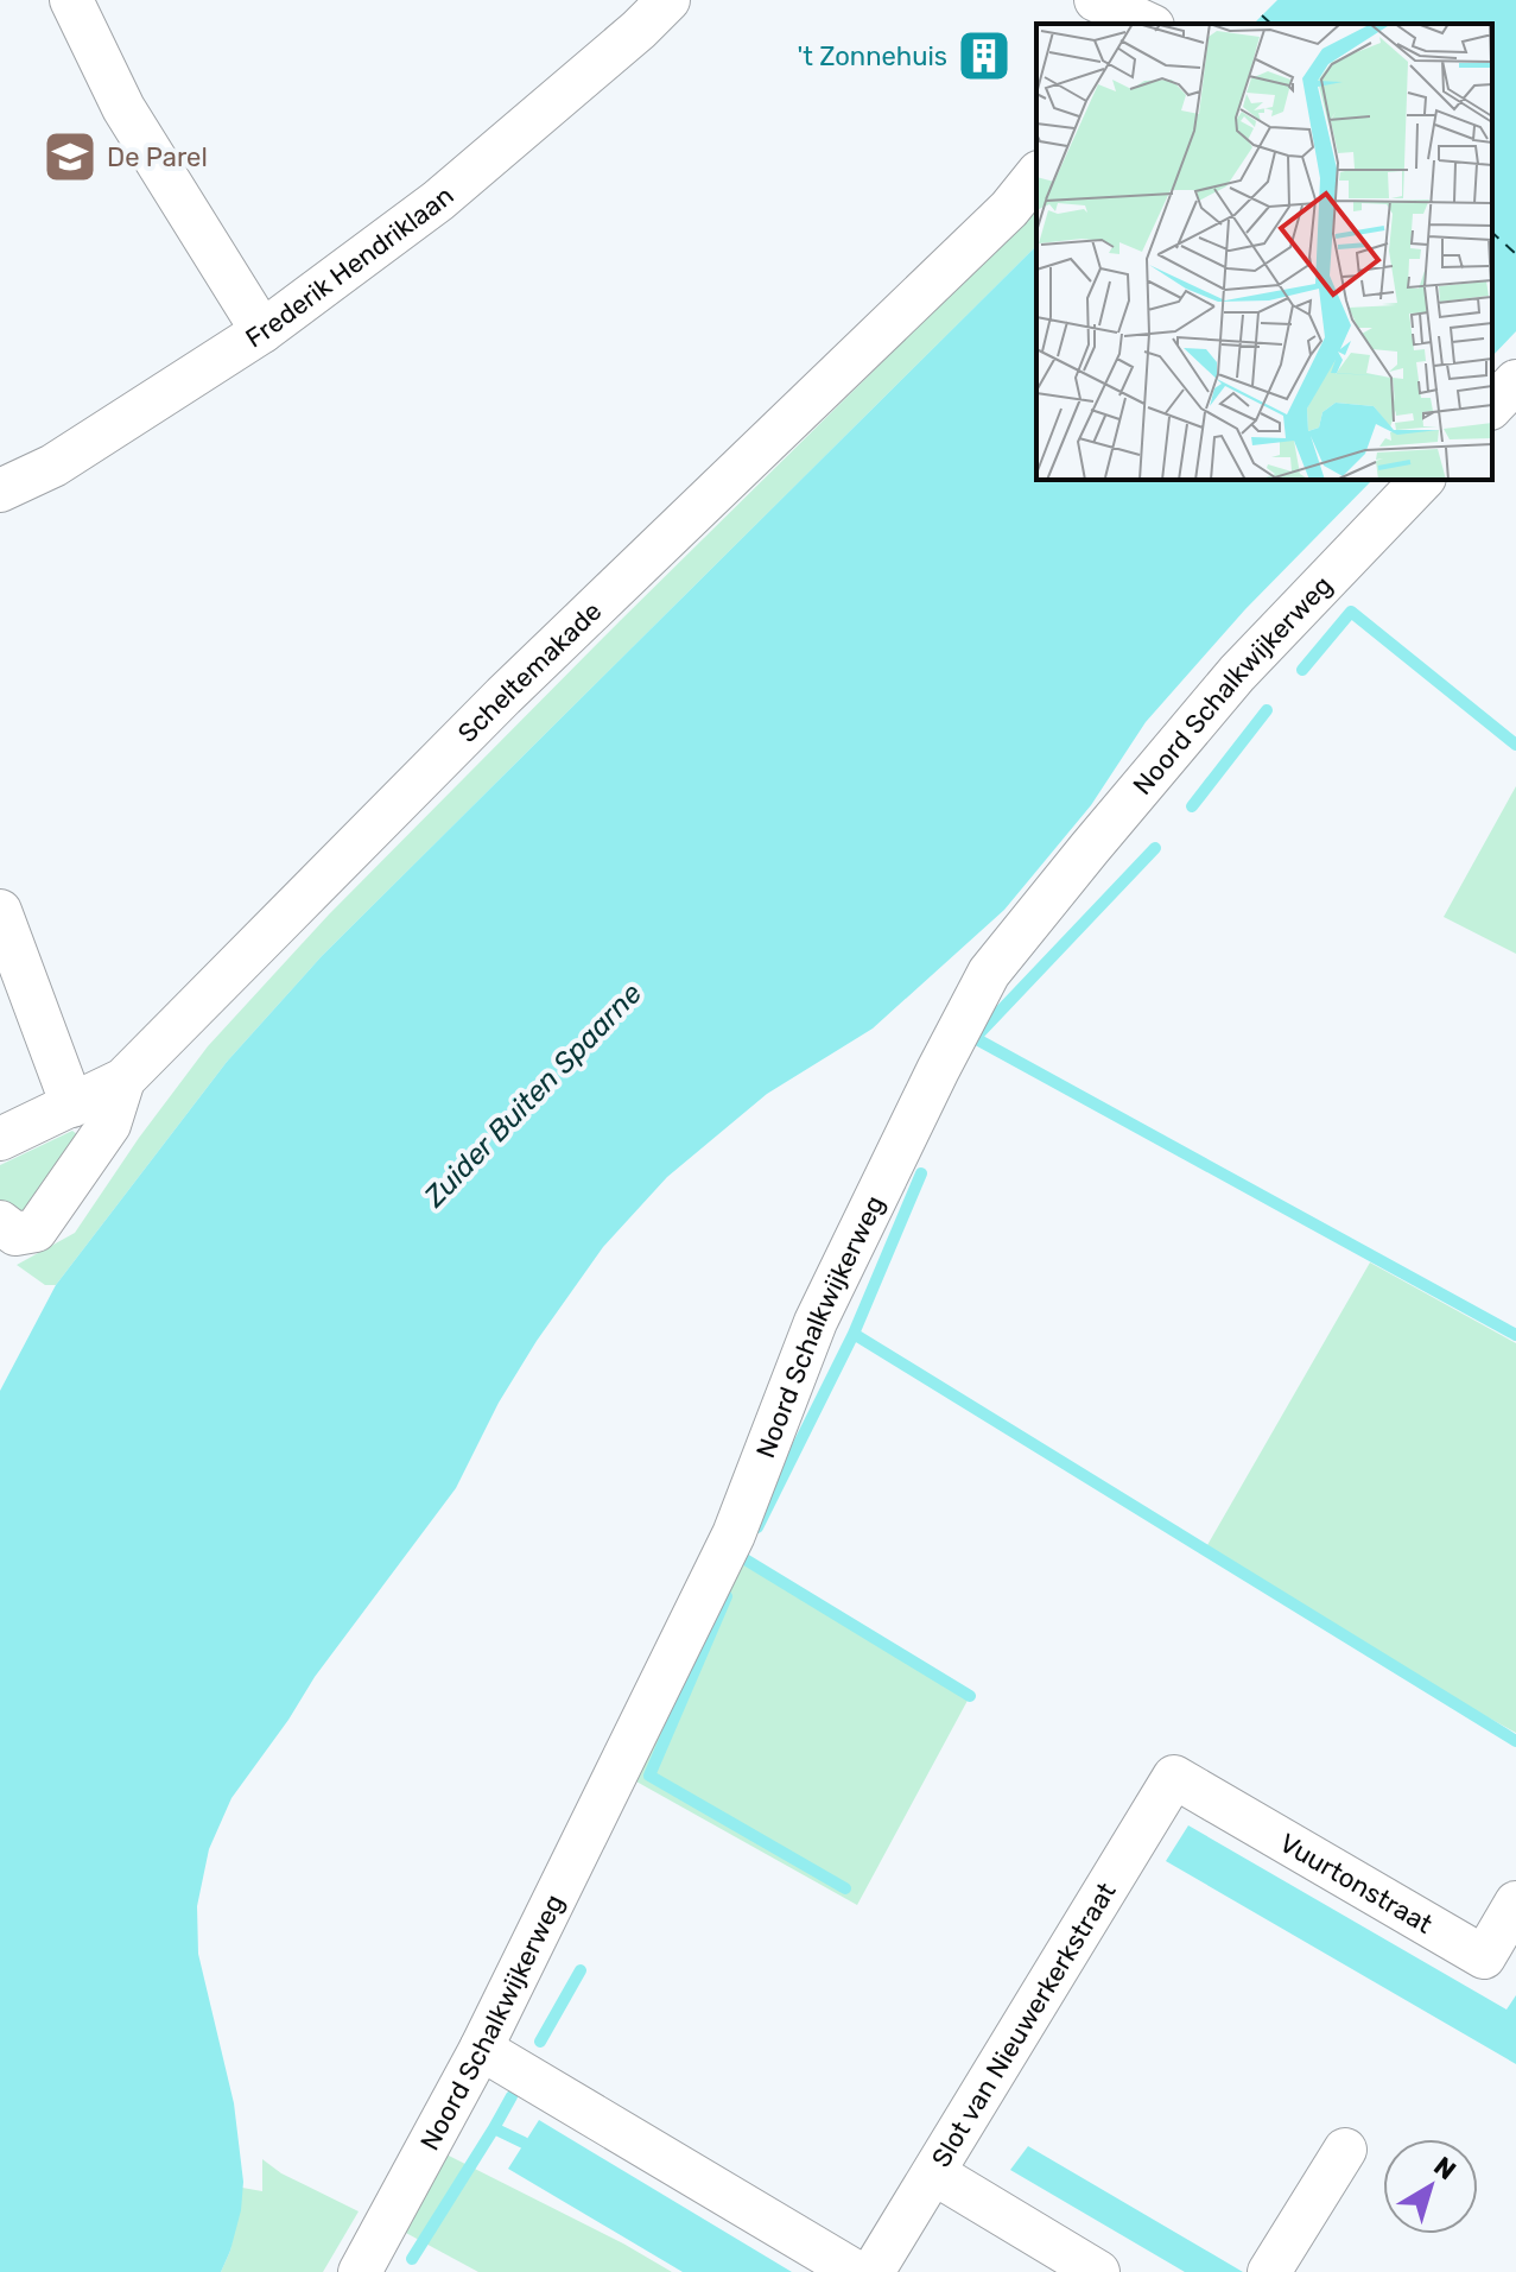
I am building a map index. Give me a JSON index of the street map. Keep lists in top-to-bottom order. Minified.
{"streets":{"street":["Frederik Hendriklaan","Scheltemakade","Noord Schalkwijkerweg","Vuurtonstraat","Slot van Nieuwerkerkstraat"]},"crossings":[["Vuurtonstraat","Slot van Nieuwerkerkstraat"]],"water":["Zuider Buiten Spaarne"],"places":{"building":["'t Zonnehuis"],"school or university":["De Parel"]},"north":"top right"}
